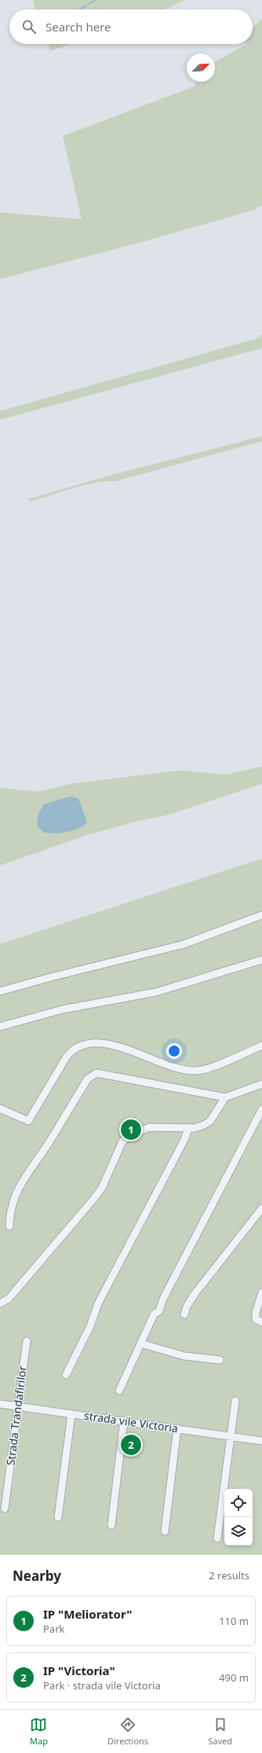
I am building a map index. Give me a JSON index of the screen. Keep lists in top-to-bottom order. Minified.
{"streets":{"street":["Strada Trandafirilor","strada vile Victoria"]},"crossings":[["Strada Trandafirilor","strada vile Victoria"]],"north":"top right","page":{"search":"Search here","pins":["1","2"],"heading":["Nearby","2 results"],"list":[{"mark":"1","name":"IP \"Meliorator\"","note":"Park","value":"110 m"},{"mark":"2","name":"IP \"Victoria\"","note":"Park · strada vile Victoria","value":"490 m"}],"nav":["Map","Directions","Saved"]}}
